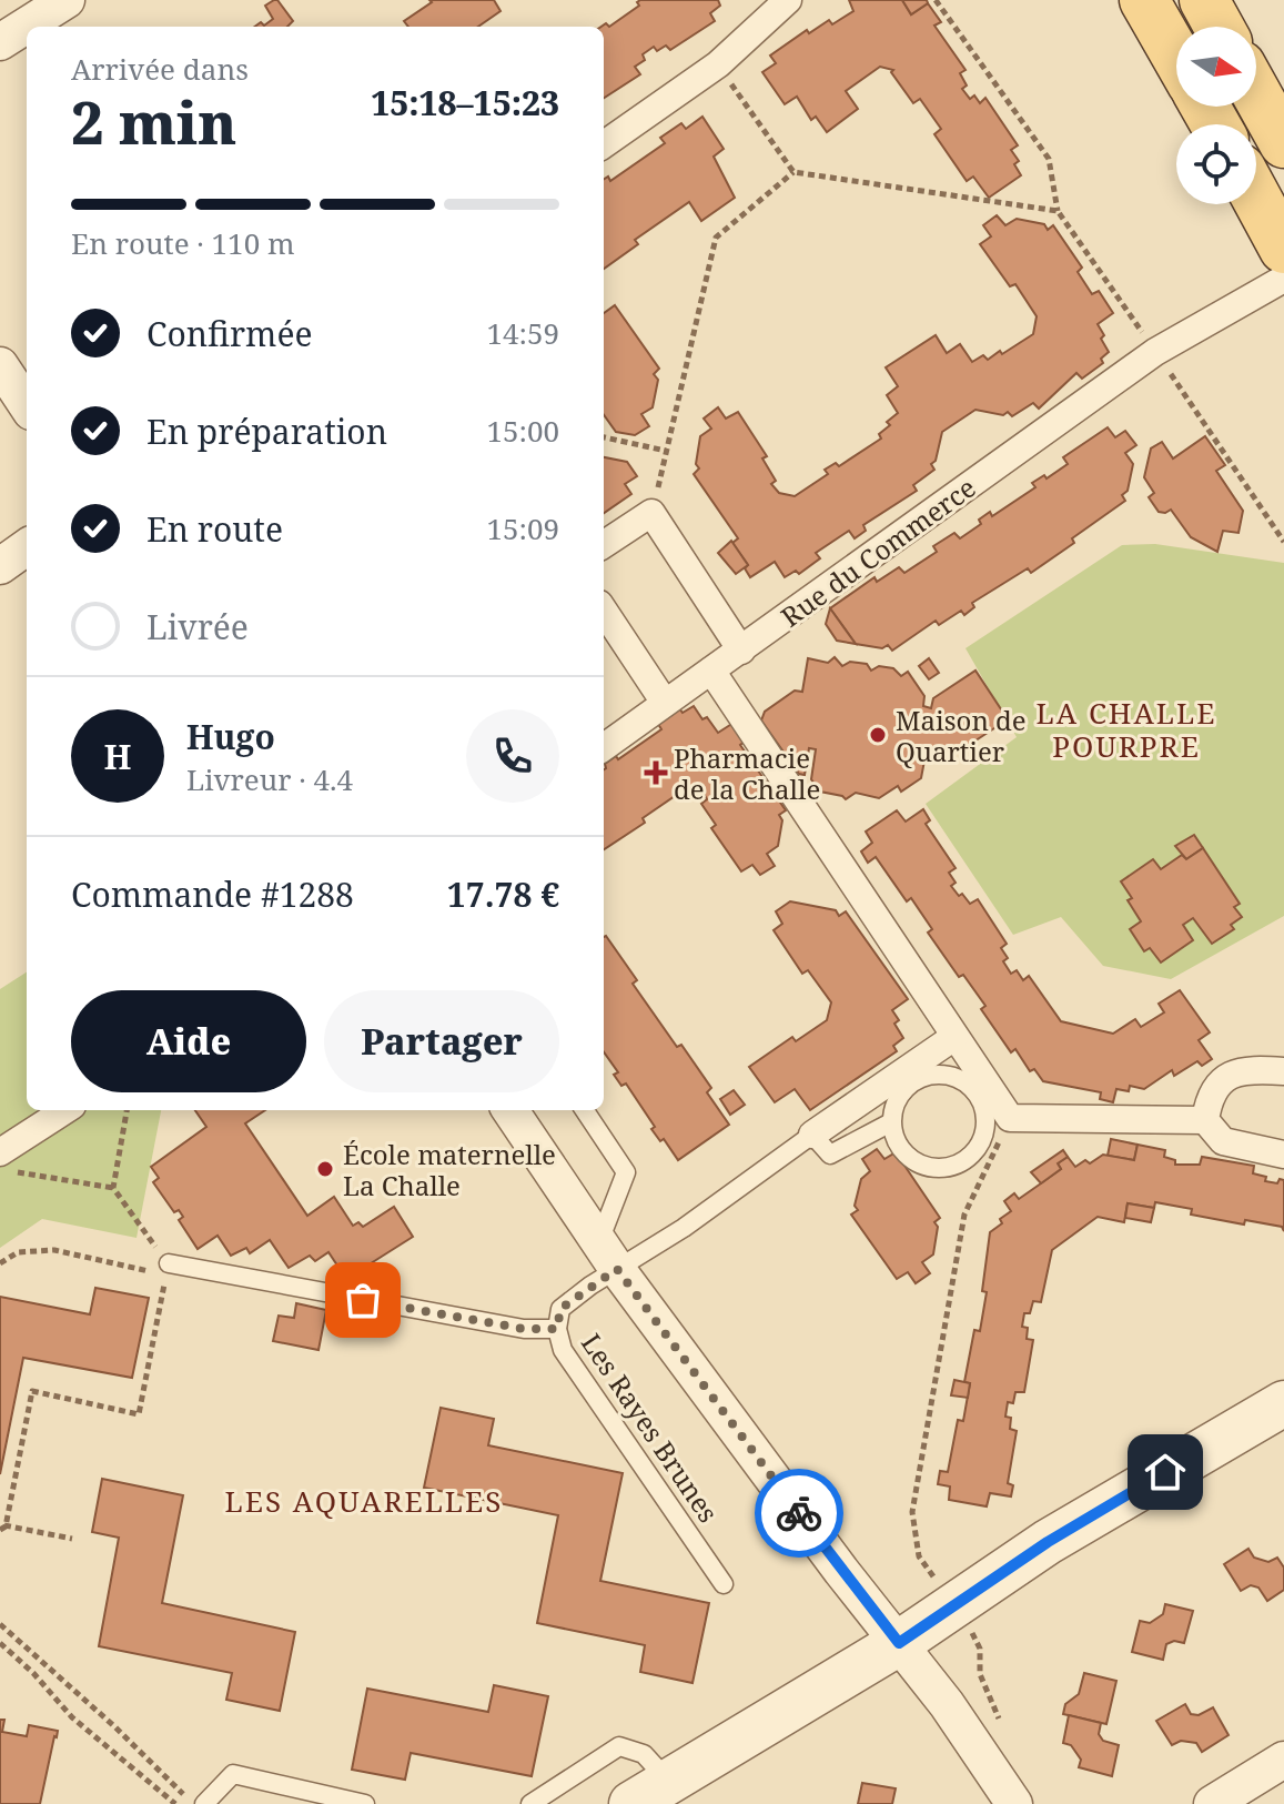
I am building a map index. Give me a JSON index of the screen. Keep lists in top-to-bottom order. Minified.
{"streets":{"street":["Rue du Commerce"],"lane":["Les Rayes Brunes"]},"districts":["LA CHALLE POURPRE","LES AQUARELLES"],"places":{"other":["Maison de Quartier","École maternelle La Challe"],"health":["Pharmacie de la Challe"]},"north":"right","page":{"heading":["2 min","Arrivée dans","15:18–15:23"],"panel":["Hugo","Livreur · 4.4","Commande #1288","17.78 €"],"bar":"En route · 110 m","list":[["Confirmée","14:59"],["En préparation","15:00"],["En route","15:09"],"Livrée"],"round":"H","buttons":["Aide","Partager"]}}
